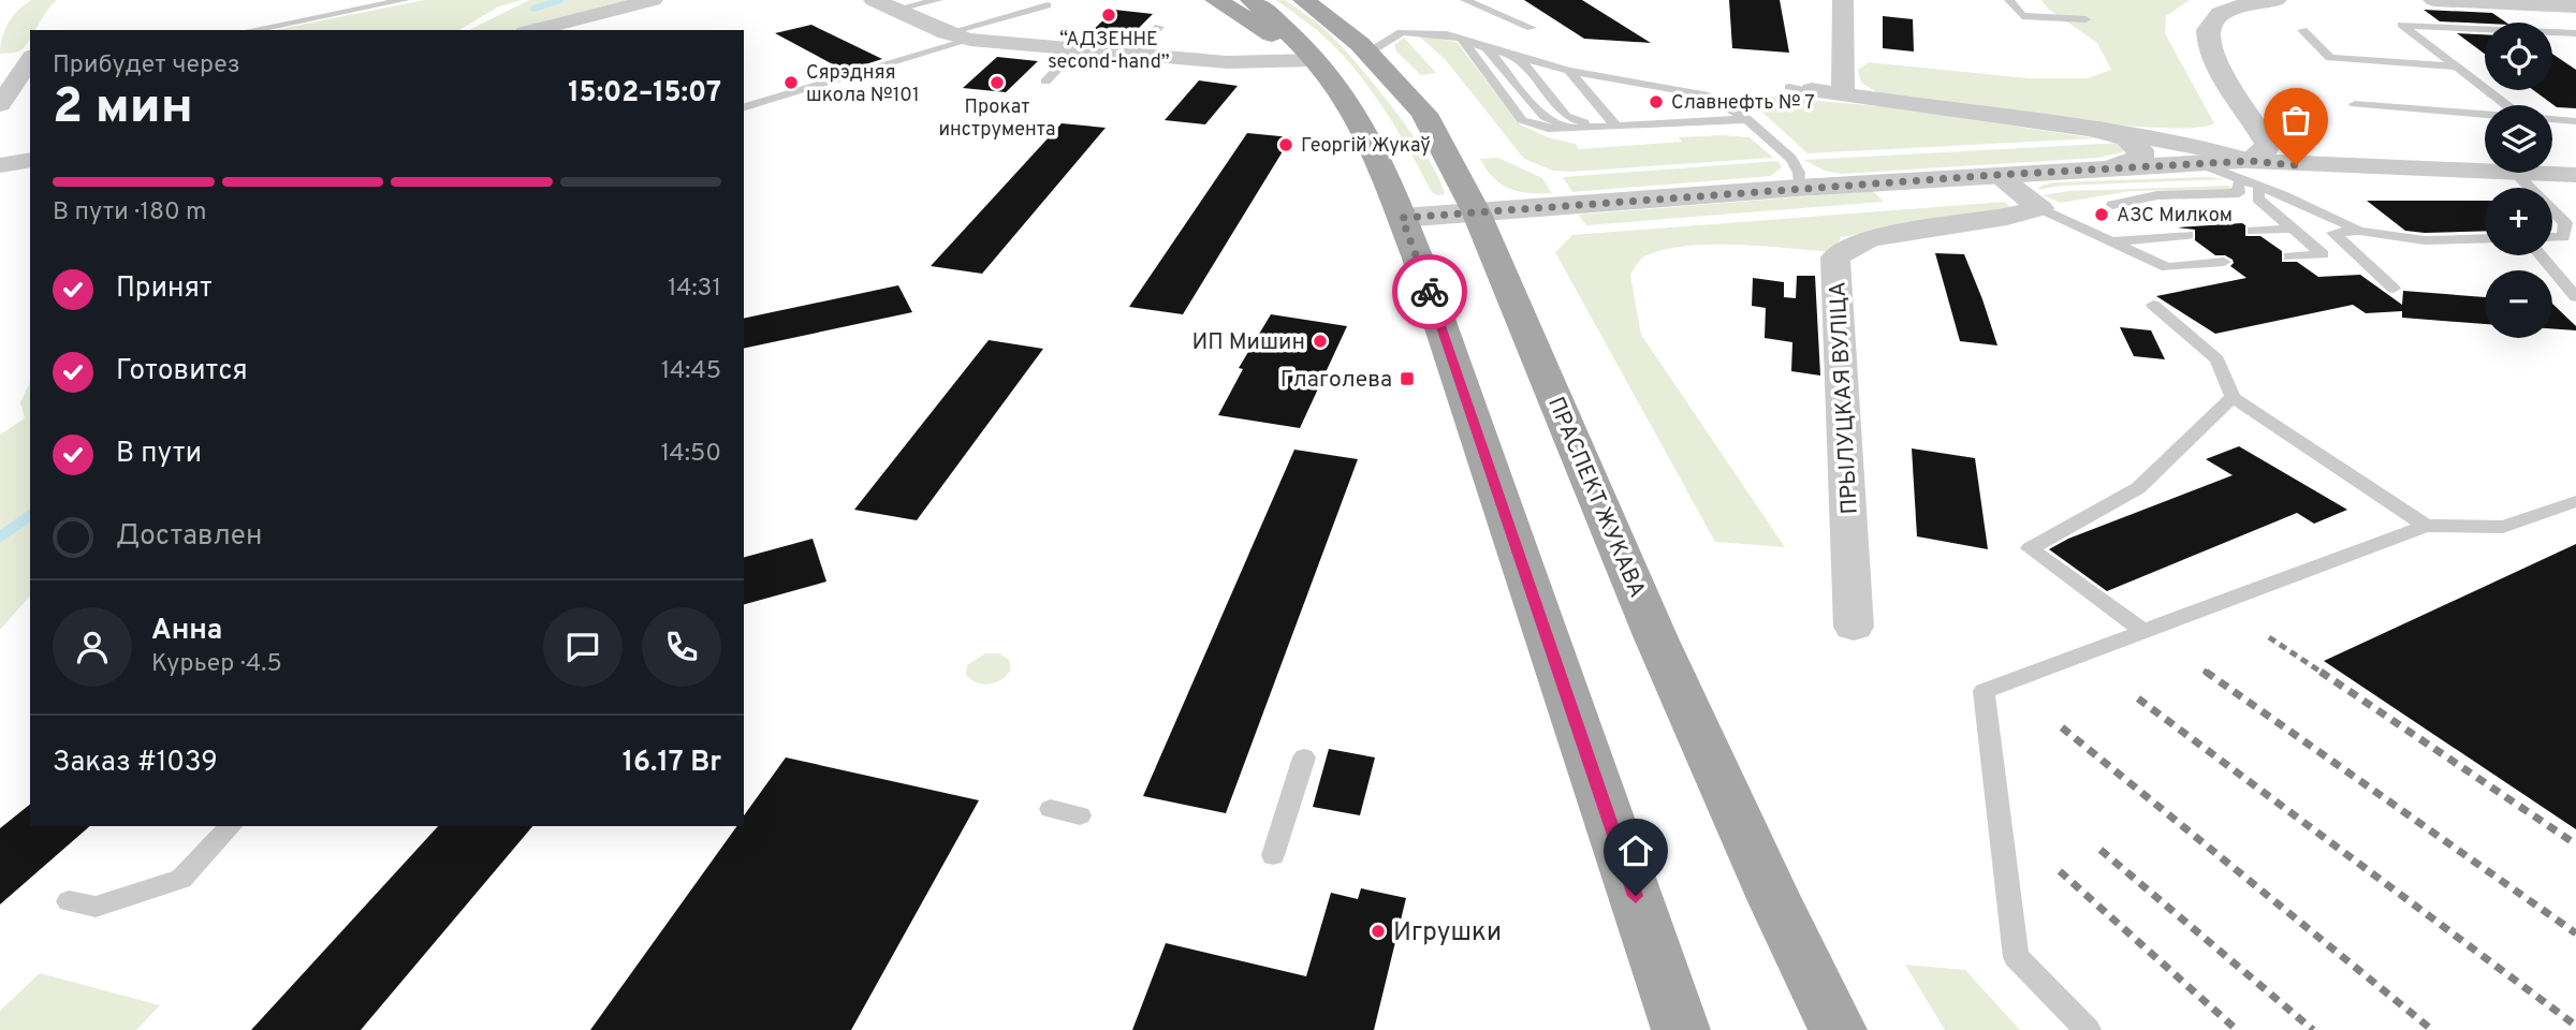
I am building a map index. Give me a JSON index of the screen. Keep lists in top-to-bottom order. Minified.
{"streets":{"main road":["ПРАСПЕКТ ЖУКАВА"],"street":["ПРЫЛУЦКАЯ ВУЛІЦА"]},"places":{"other":["“АДЗЕННЕ second-hand”","Сярэдняя школа №101","Прокат инструмента","Славнефть № 7","Георгій Жукаў","АЗС Милком","ИП Мишин","Игрушки"],"transit":["Глаголева"]},"page":{"map_buttons":["+","−"],"heading":["2 мин","Прибудет через","15:02–15:07"],"panel":["Анна","Курьер · 4.5","Заказ #1039","16.17 Br"],"bar":"В пути · 180 m","list":[["Принят","14:31"],["Готовится","14:45"],["В пути","14:50"],"Доставлен"]}}
